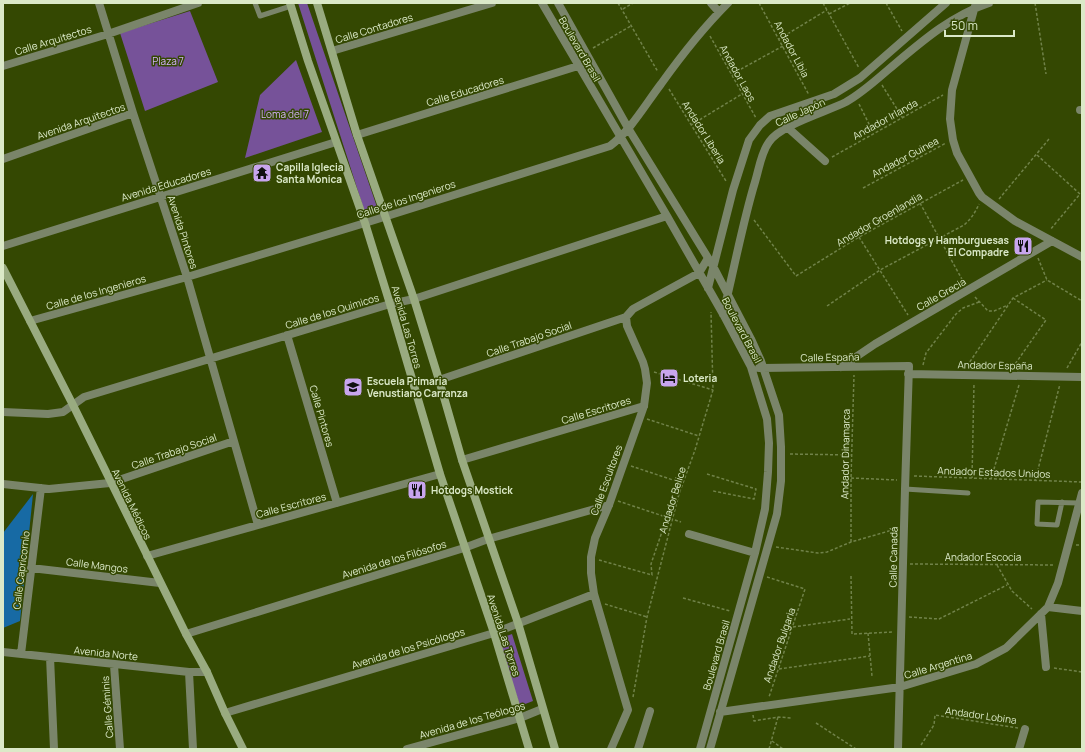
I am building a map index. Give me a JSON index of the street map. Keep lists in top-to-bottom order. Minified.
{"streets":{"main road":["Avenida Las Torres","Avenida Médicos"],"street":["Calle Contadores","Calle Arquitectos","Boulevard Brasil","Calle Educadores","Calle Japón","Avenida Arquitectos","Avenida Educadores","Calle de los Ingenieros","Avenida Pintores","Calle Grecia","Calle de los Químicos","Calle Trabajo Social","Calle España","Andador España","Calle Escritores","Calle Pintores","Calle Escultores","Calle Canadá","Avenida de los Filósofos","Calle Mangos","Calle Capricornio","Avenida de los Psicólogos","Avenida Norte","Calle Argentina","Calle Géminis","Avenida de los Teólogos"],"path":["Andador Libia","Andador Laos","Andador Irlanda","Andador Liberia","Andador Guinea","Andador Groenlandia","Andador Dinamarca","Andador Estados Unidos","Andador Belice","Andador Escocia","Andador Bulgaria","Andador Lobina"]},"crossings":[["Calle Contadores","Avenida Las Torres"],["Calle Arquitectos","Avenida Arquitectos"],["Boulevard Brasil","Calle Educadores"],["Boulevard Brasil","Calle Japón"],["Boulevard Brasil","Calle de los Ingenieros"],["Boulevard Brasil","Calle de los Químicos"],["Boulevard Brasil","Calle España"],["Boulevard Brasil","Andador Bulgaria"],["Boulevard Brasil","Calle Argentina"],["Andador Libia","Calle Japón"],["Andador Laos","Calle Japón"],["Andador Laos","Calle de los Ingenieros"],["Calle Educadores","Avenida Las Torres"],["Calle Japón","Andador Liberia"],["Calle Japón","Andador Groenlandia"],["Avenida Arquitectos","Avenida Pintores"],["Andador Liberia","Calle de los Ingenieros"],["Avenida Educadores","Avenida Pintores"],["Avenida Educadores","Avenida Las Torres"],["Calle de los Ingenieros","Avenida Pintores"],["Calle de los Ingenieros","Avenida Las Torres"],["Calle de los Ingenieros","Avenida Médicos"],["Avenida Pintores","Calle de los Químicos"],["Calle Grecia","Calle España"],["Calle de los Químicos","Avenida Las Torres"],["Calle de los Químicos","Calle Pintores"],["Calle de los Químicos","Avenida Médicos"],["Avenida Las Torres","Calle Trabajo Social"],["Avenida Las Torres","Calle Escritores"],["Avenida Las Torres","Avenida de los Filósofos"],["Avenida Las Torres","Avenida de los Psicólogos"],["Avenida Las Torres","Avenida de los Teólogos"],["Calle Trabajo Social","Calle Escultores"],["Calle Trabajo Social","Avenida Médicos"],["Calle Trabajo Social","Calle Capricornio"],["Calle España","Andador España"],["Calle España","Andador Dinamarca"],["Calle España","Calle Canadá"],["Andador España","Calle Canadá"],["Calle Escritores","Calle Pintores"],["Calle Escritores","Calle Escultores"],["Calle Escritores","Avenida Médicos"],["Andador Dinamarca","Andador Estados Unidos"],["Andador Estados Unidos","Calle Canadá"],["Calle Escultores","Andador Belice"],["Calle Escultores","Avenida de los Filósofos"],["Calle Escultores","Avenida de los Psicólogos"],["Avenida Médicos","Avenida de los Filósofos"],["Avenida Médicos","Calle Mangos"],["Avenida Médicos","Avenida de los Psicólogos"],["Avenida Médicos","Avenida Norte"],["Calle Canadá","Andador Escocia"],["Calle Canadá","Calle Argentina"],["Andador Escocia","Calle Argentina"],["Calle Mangos","Calle Capricornio"],["Calle Capricornio","Avenida Norte"],["Andador Bulgaria","Calle Argentina"],["Avenida Norte","Calle Géminis"]],"parks":["Plaza 7","Loma del 7"],"places":{"temple":["Capilla Iglecia Santa Monica"],"restaurant":["Hotdogs y Hamburguesas El Compadre","Hotdogs Mostick"],"hotel":["Loteria"],"school or university":["Escuela Primaria Venustiano Carranza"]},"scale_bar":"50 m"}
